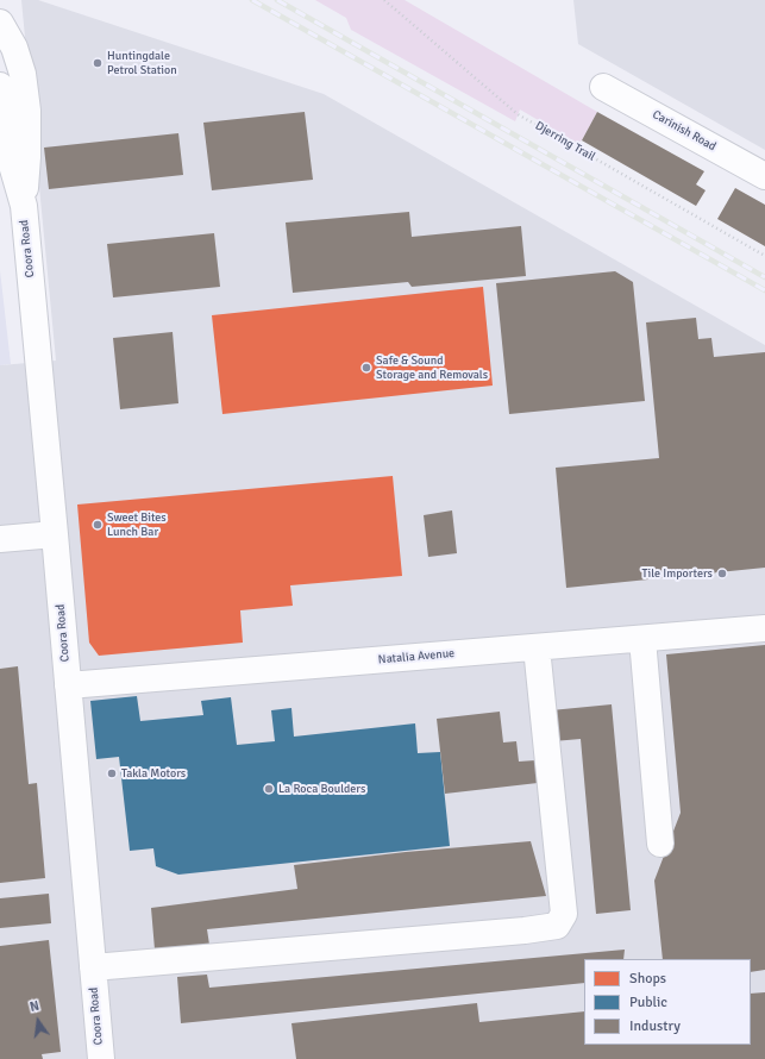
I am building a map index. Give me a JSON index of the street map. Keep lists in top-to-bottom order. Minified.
{"streets":{"street":["Carinish Road","Coora Road","Natalia Avenue"],"path":["Djerring Trail"]},"crossings":[["Coora Road","Natalia Avenue"]],"places":["Huntingdale Petrol Station","Safe & Sound Storage and Removals","Sweet Bites Lunch Bar","Tile Importers","Takla Motors","La Roca Boulders"],"legend":["Shops","Public","Industry"],"north":"top"}
